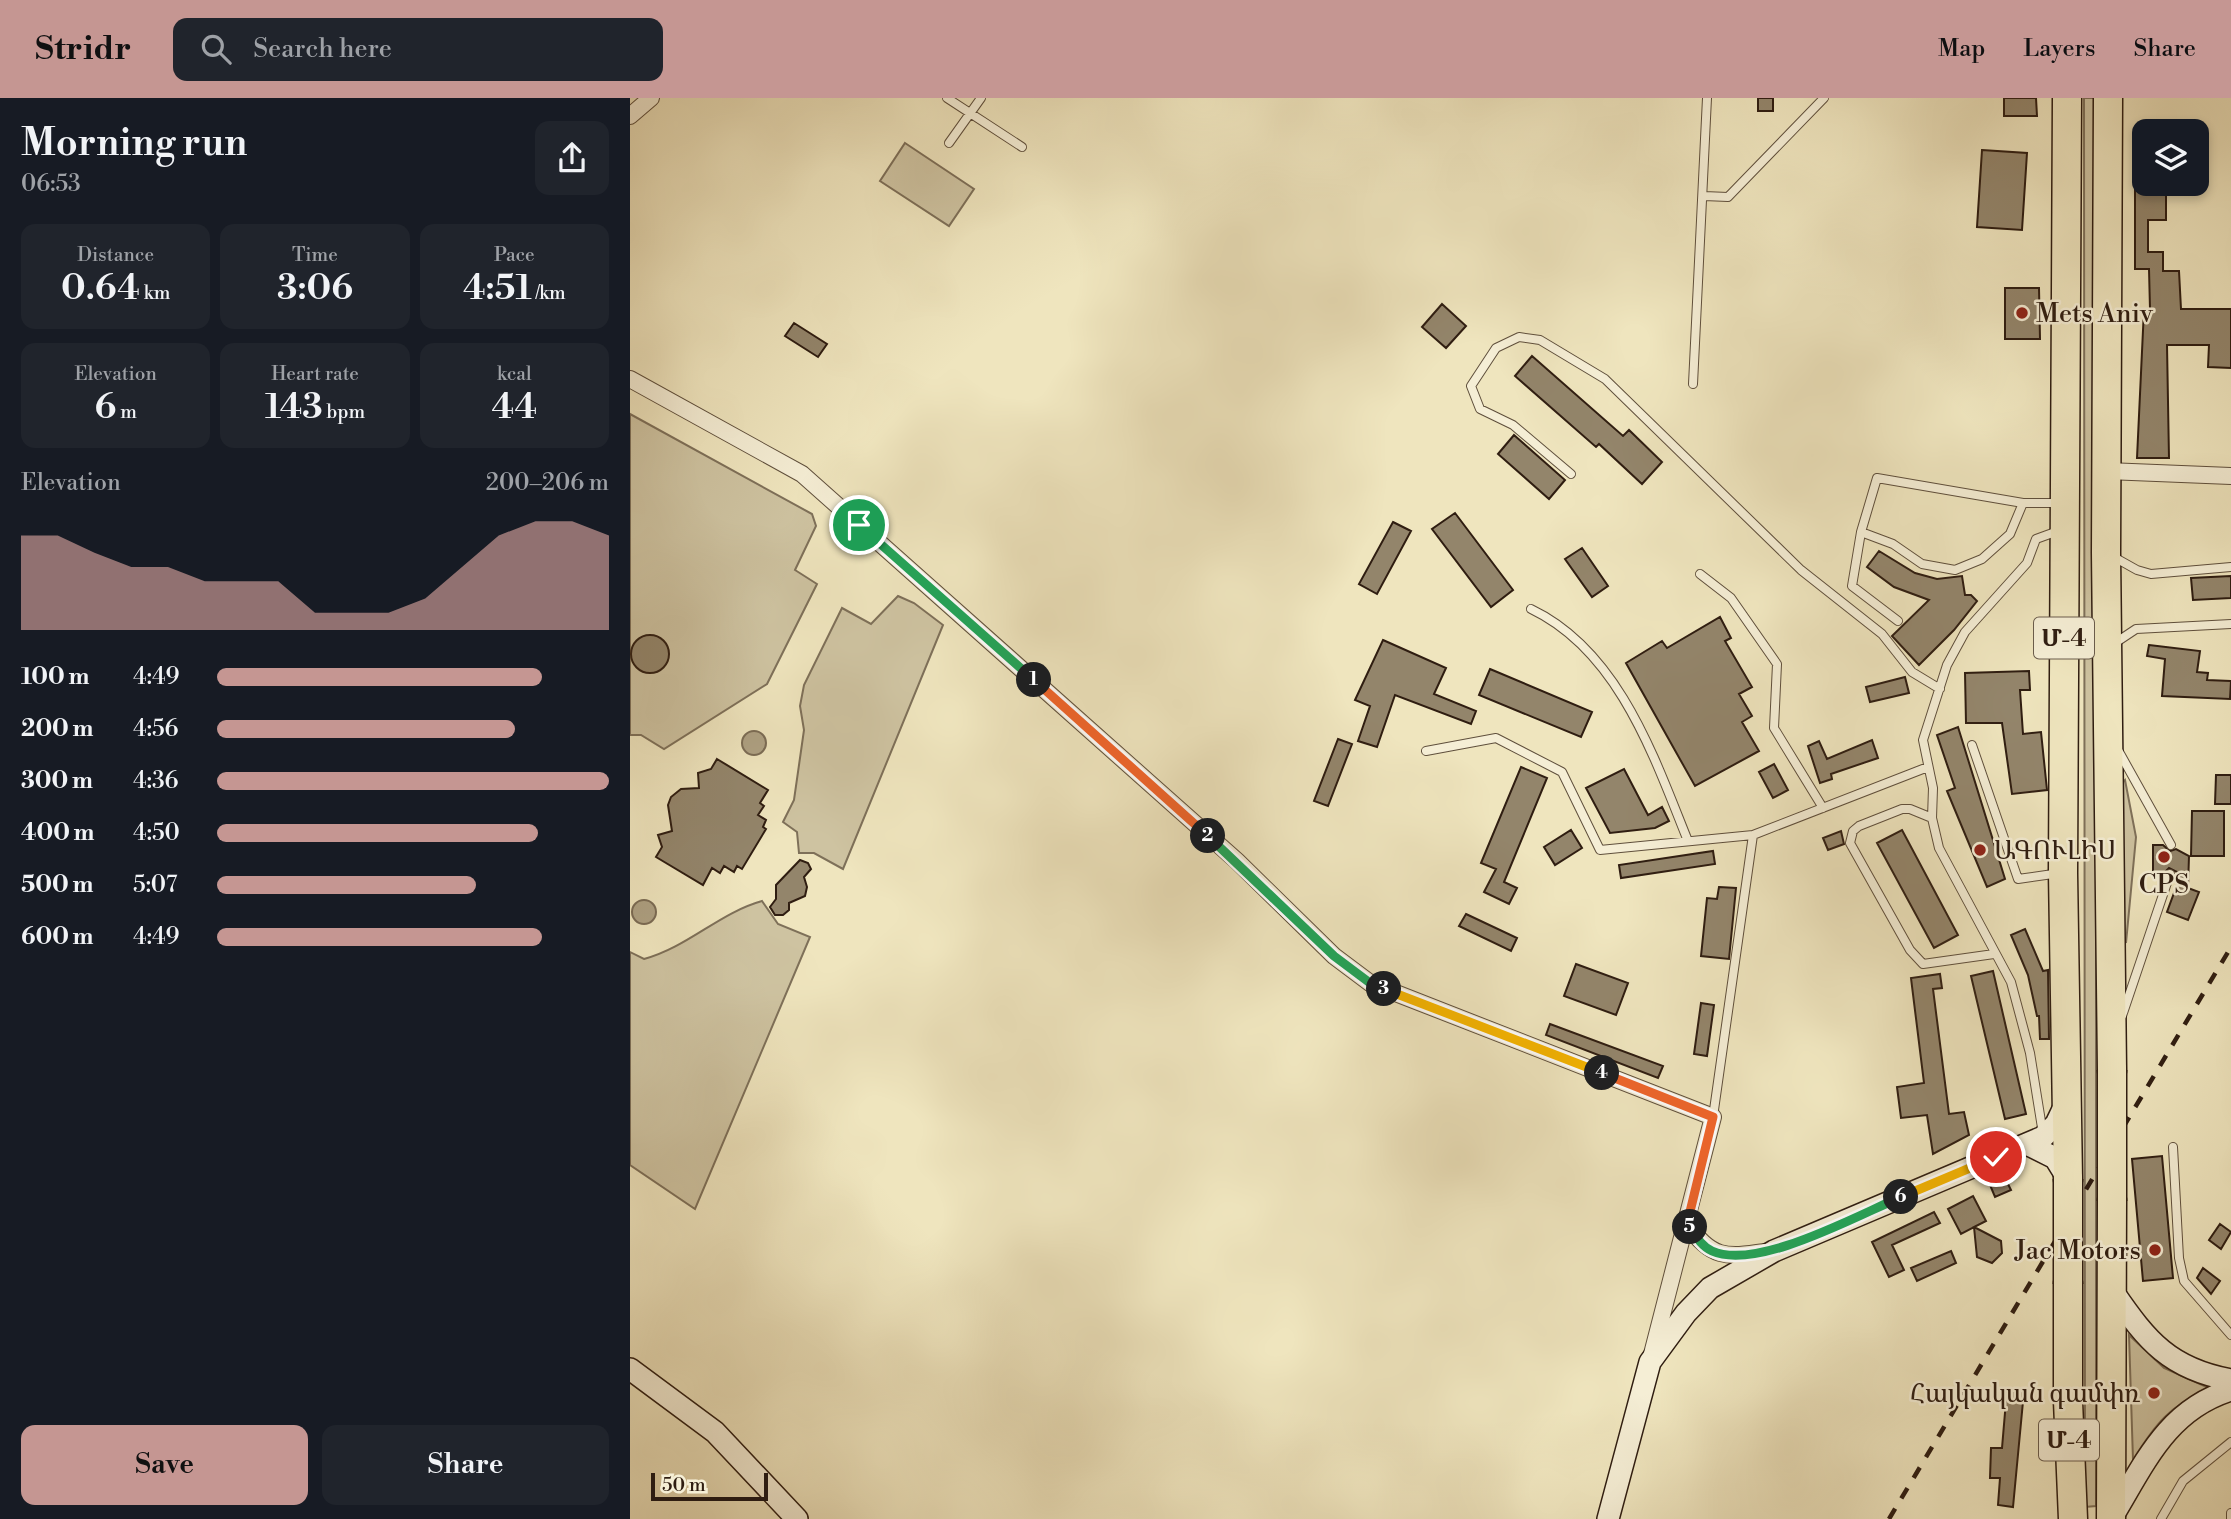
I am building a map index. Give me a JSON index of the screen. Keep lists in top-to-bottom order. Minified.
{"streets":{"highway":["Մ-4"]},"places":["Mets Aniv","ԱԳՈՒԼԻՍ","CPS","Jac Motors","Հայկական գամփռ"],"scale_bar":"50 m","page":{"header":"Stridr","search":"Search here","nav":["Map","Layers","Share"],"heading":["Morning run","06:53"],"stats":[["Distance","0.64 km"],["Time","3:06"],["Pace","4:51 /km"],["Elevation","6 m"],["Heart rate","143 bpm"],["kcal","44"]],"chart":["Elevation","200–206 m"],"list":[{"name":"100 m","note":"4:49"},{"name":"200 m","note":"4:56"},{"name":"300 m","note":"4:36"},{"name":"400 m","note":"4:50"},{"name":"500 m","note":"5:07"},{"name":"600 m","note":"4:49"}],"pins":["1","2","3","4","6","5"],"buttons":["Save","Share"],"scale":"50 m"}}
